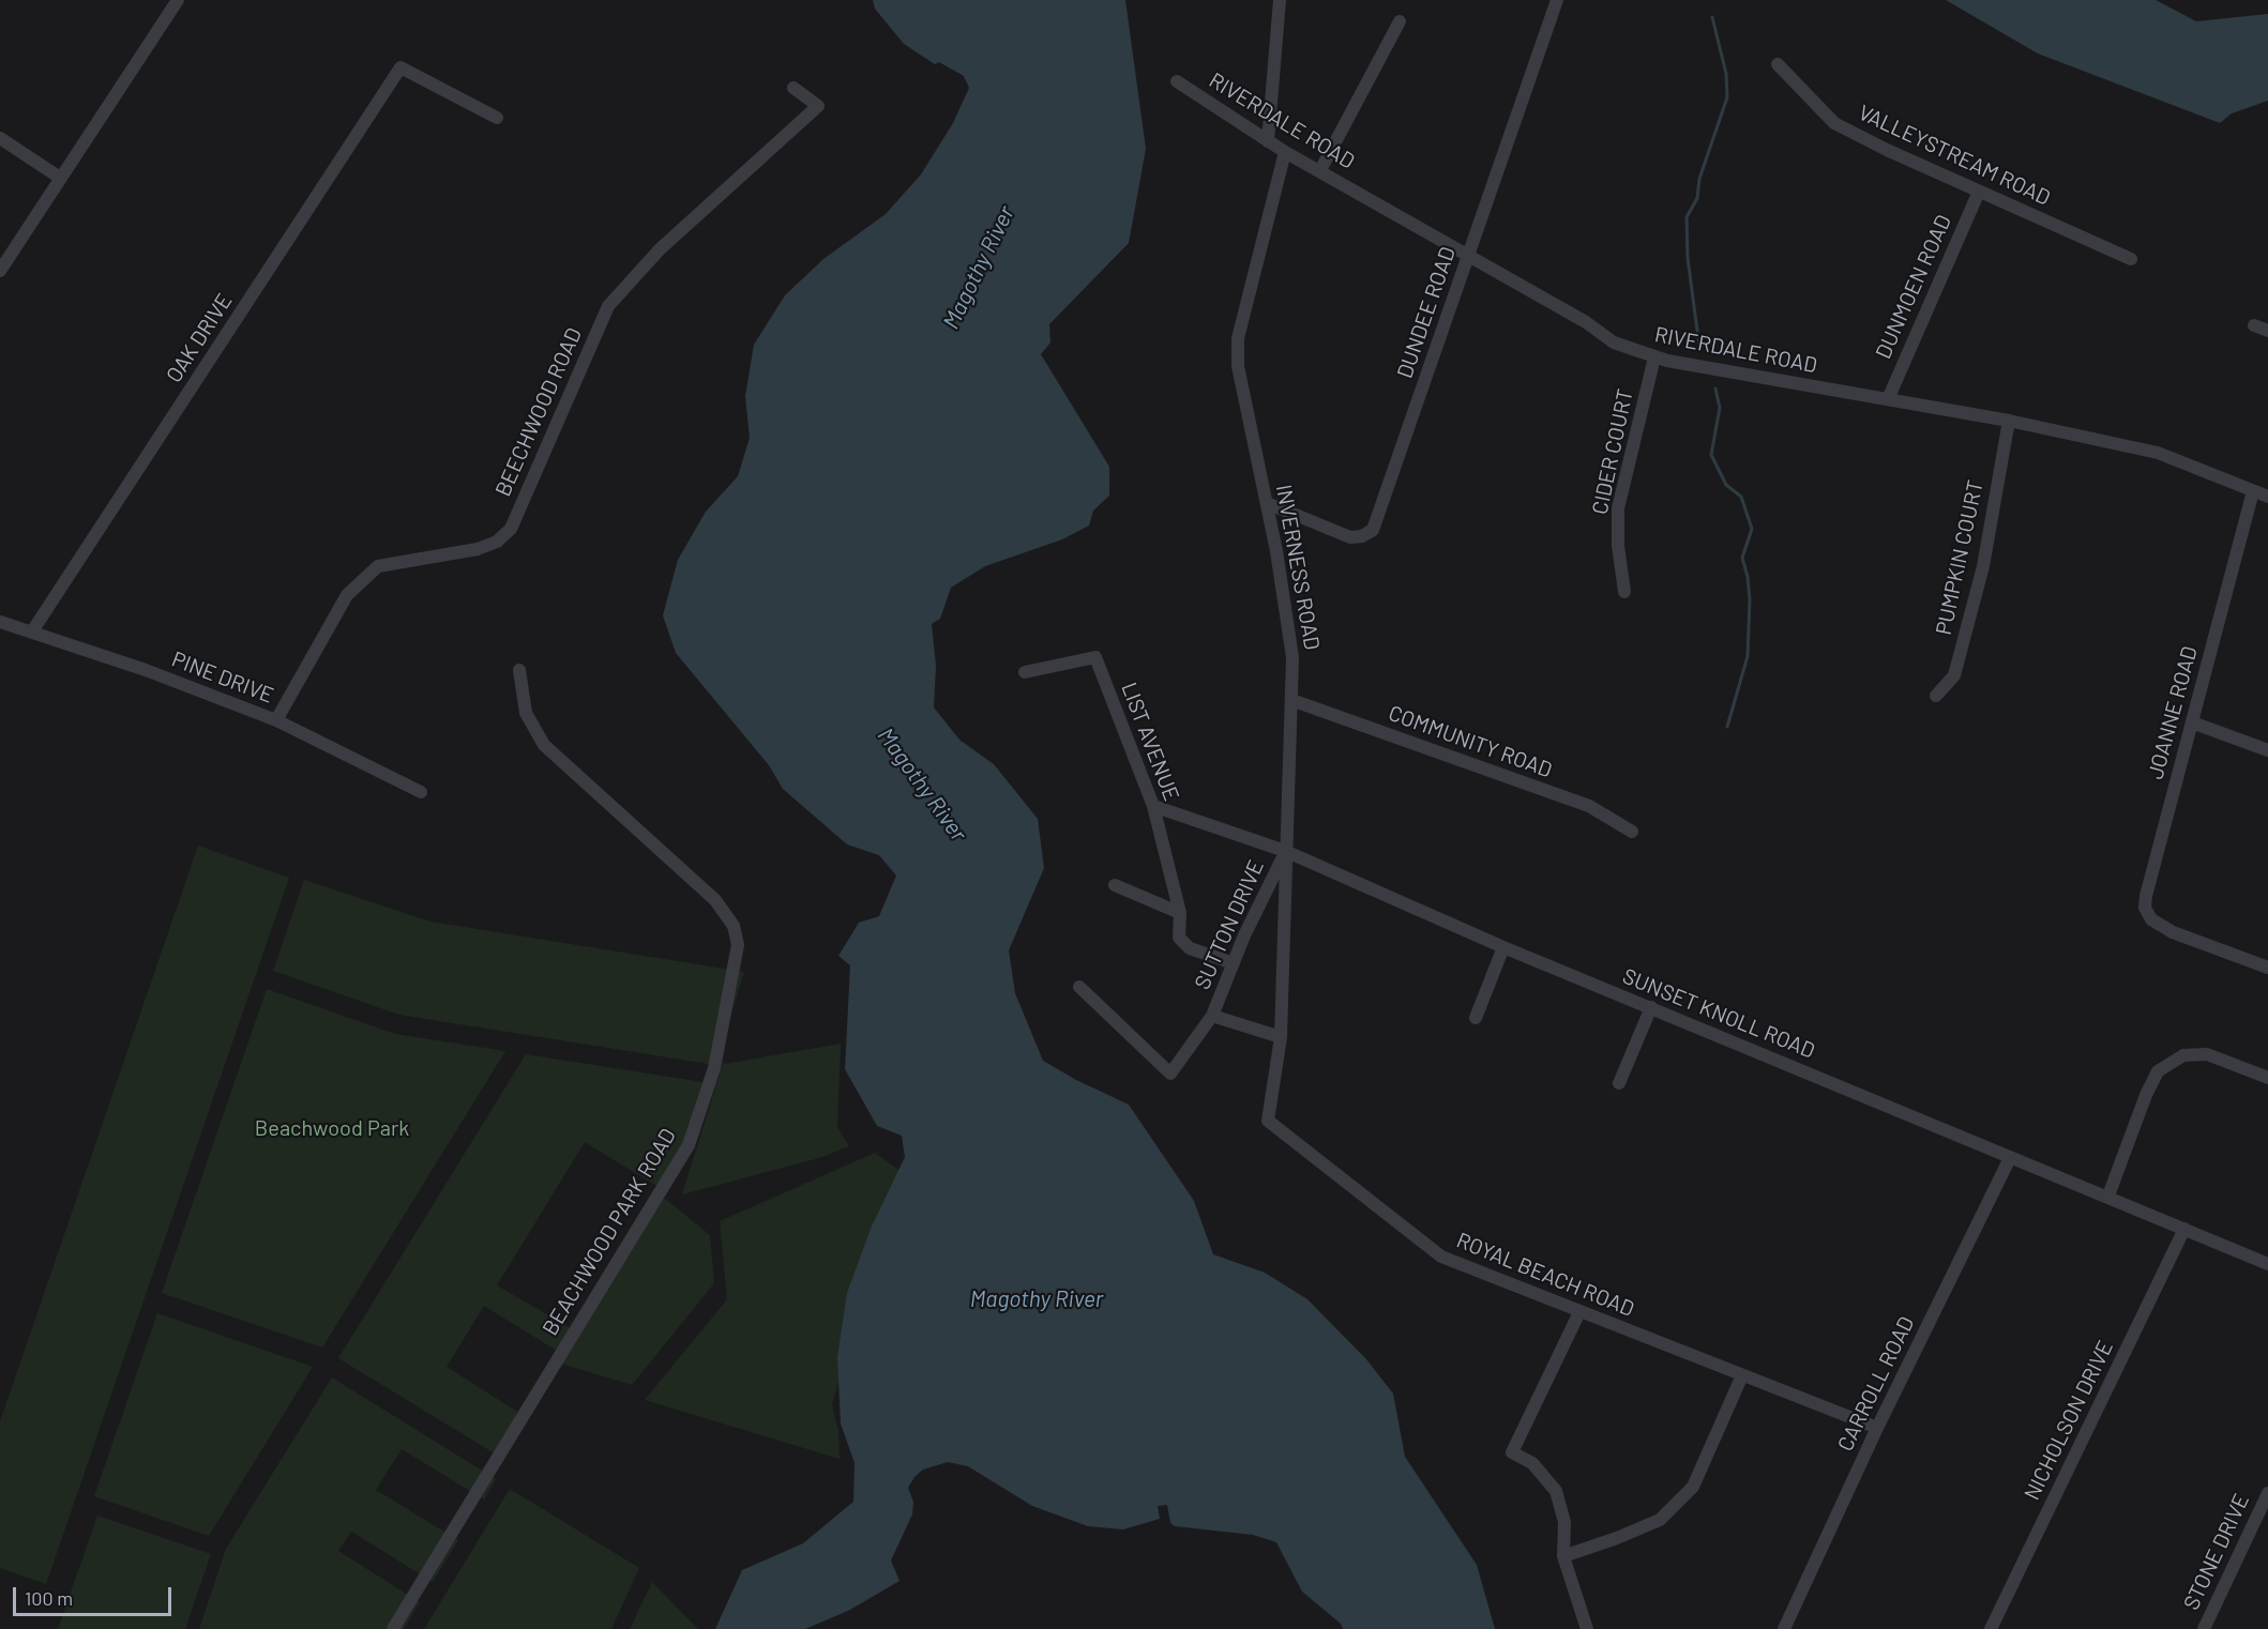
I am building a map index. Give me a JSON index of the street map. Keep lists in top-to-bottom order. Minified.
{"streets":{"street":["RIVERDALE ROAD","VALLEYSTREAM ROAD","DUNMOEN ROAD","DUNDEE ROAD","OAK DRIVE","BEECHWOOD ROAD","CIDER COURT","PUMPKIN COURT","INVERNESS ROAD","PINE DRIVE","JOANNE ROAD","LIST AVENUE","COMMUNITY ROAD","SUTTON DRIVE","SUNSET KNOLL ROAD","BEACHWOOD PARK ROAD","ROYAL BEACH ROAD","CARROLL ROAD","NICHOLSON DRIVE","STONE DRIVE"]},"crossings":[["RIVERDALE ROAD","DUNMOEN ROAD"],["RIVERDALE ROAD","DUNDEE ROAD"],["RIVERDALE ROAD","CIDER COURT"],["RIVERDALE ROAD","PUMPKIN COURT"],["RIVERDALE ROAD","INVERNESS ROAD"],["RIVERDALE ROAD","JOANNE ROAD"],["VALLEYSTREAM ROAD","DUNMOEN ROAD"],["DUNDEE ROAD","INVERNESS ROAD"],["OAK DRIVE","PINE DRIVE"],["BEECHWOOD ROAD","PINE DRIVE"],["INVERNESS ROAD","COMMUNITY ROAD"],["INVERNESS ROAD","SUTTON DRIVE"],["INVERNESS ROAD","SUNSET KNOLL ROAD"],["INVERNESS ROAD","ROYAL BEACH ROAD"],["LIST AVENUE","SUTTON DRIVE"],["LIST AVENUE","SUNSET KNOLL ROAD"],["SUTTON DRIVE","SUNSET KNOLL ROAD"],["SUNSET KNOLL ROAD","CARROLL ROAD"],["SUNSET KNOLL ROAD","NICHOLSON DRIVE"],["ROYAL BEACH ROAD","CARROLL ROAD"]],"water":["Magothy River"],"parks":["Beachwood Park"],"scale_bar":"100 m"}
